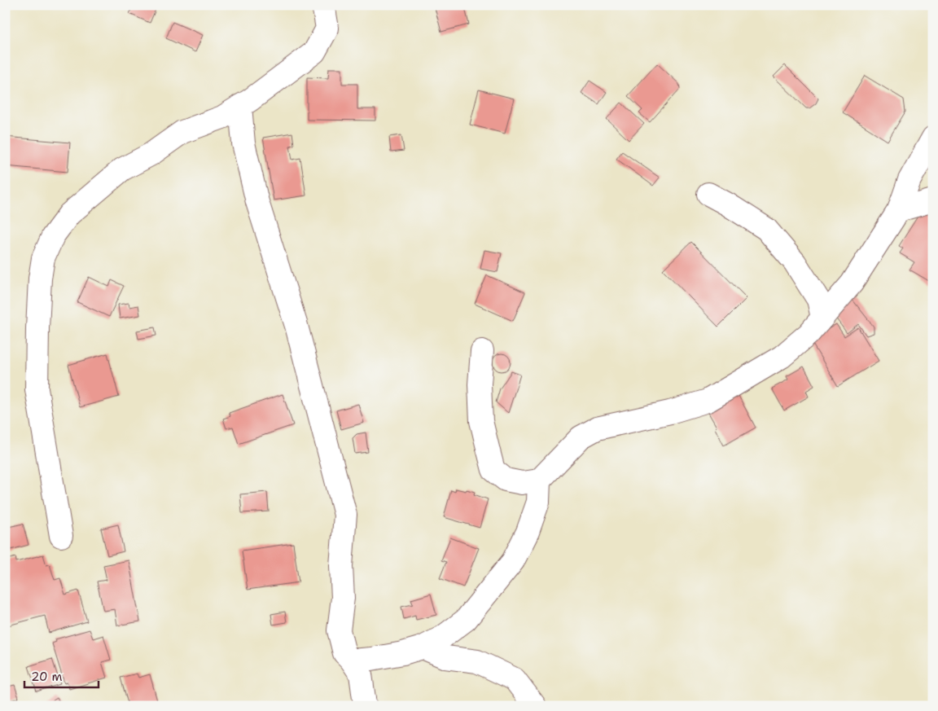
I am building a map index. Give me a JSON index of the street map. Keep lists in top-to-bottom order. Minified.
{"scale_bar":"20 m"}
